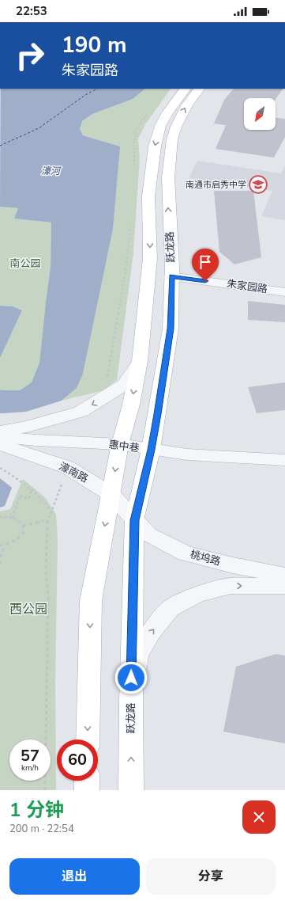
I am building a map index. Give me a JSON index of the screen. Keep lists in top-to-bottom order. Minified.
{"streets":{"main road":["跃龙路"],"street":["朱家园路","惠中巷","濠南路","桃坞路"]},"crossings":[["跃龙路","朱家园路"],["跃龙路","惠中巷"],["跃龙路","濠南路"],["跃龙路","桃坞路"],["濠南路","桃坞路"]],"water":["濠河"],"parks":["南公园","西公园"],"places":{"school or university":["南通市启秀中学"]},"north":"bottom left","page":{"status":"22:53","turn":["190 m","朱家园路"],"speed":"57 km/h","limit":"60","heading":["1 分钟","200 m · 22:54"],"buttons":["退出","分享"]}}
